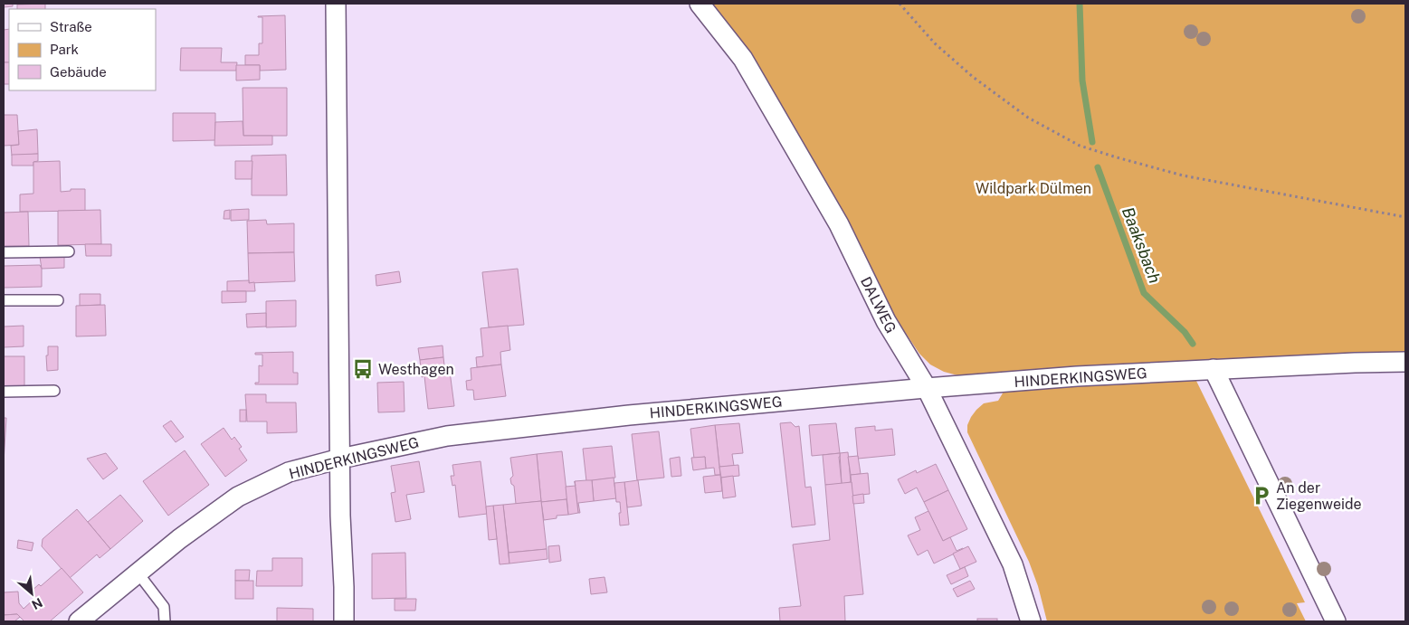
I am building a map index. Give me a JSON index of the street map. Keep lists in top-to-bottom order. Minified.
{"streets":{"street":["DALWEG","HINDERKINGSWEG"]},"crossings":[["DALWEG","HINDERKINGSWEG"]],"water":["Baaksbach"],"parks":["Wildpark Dülmen"],"places":{"bus stop":["Westhagen"],"parking":["An der Ziegenweide"]},"legend":["Straße","Park","Gebäude"],"north":"bottom right"}
